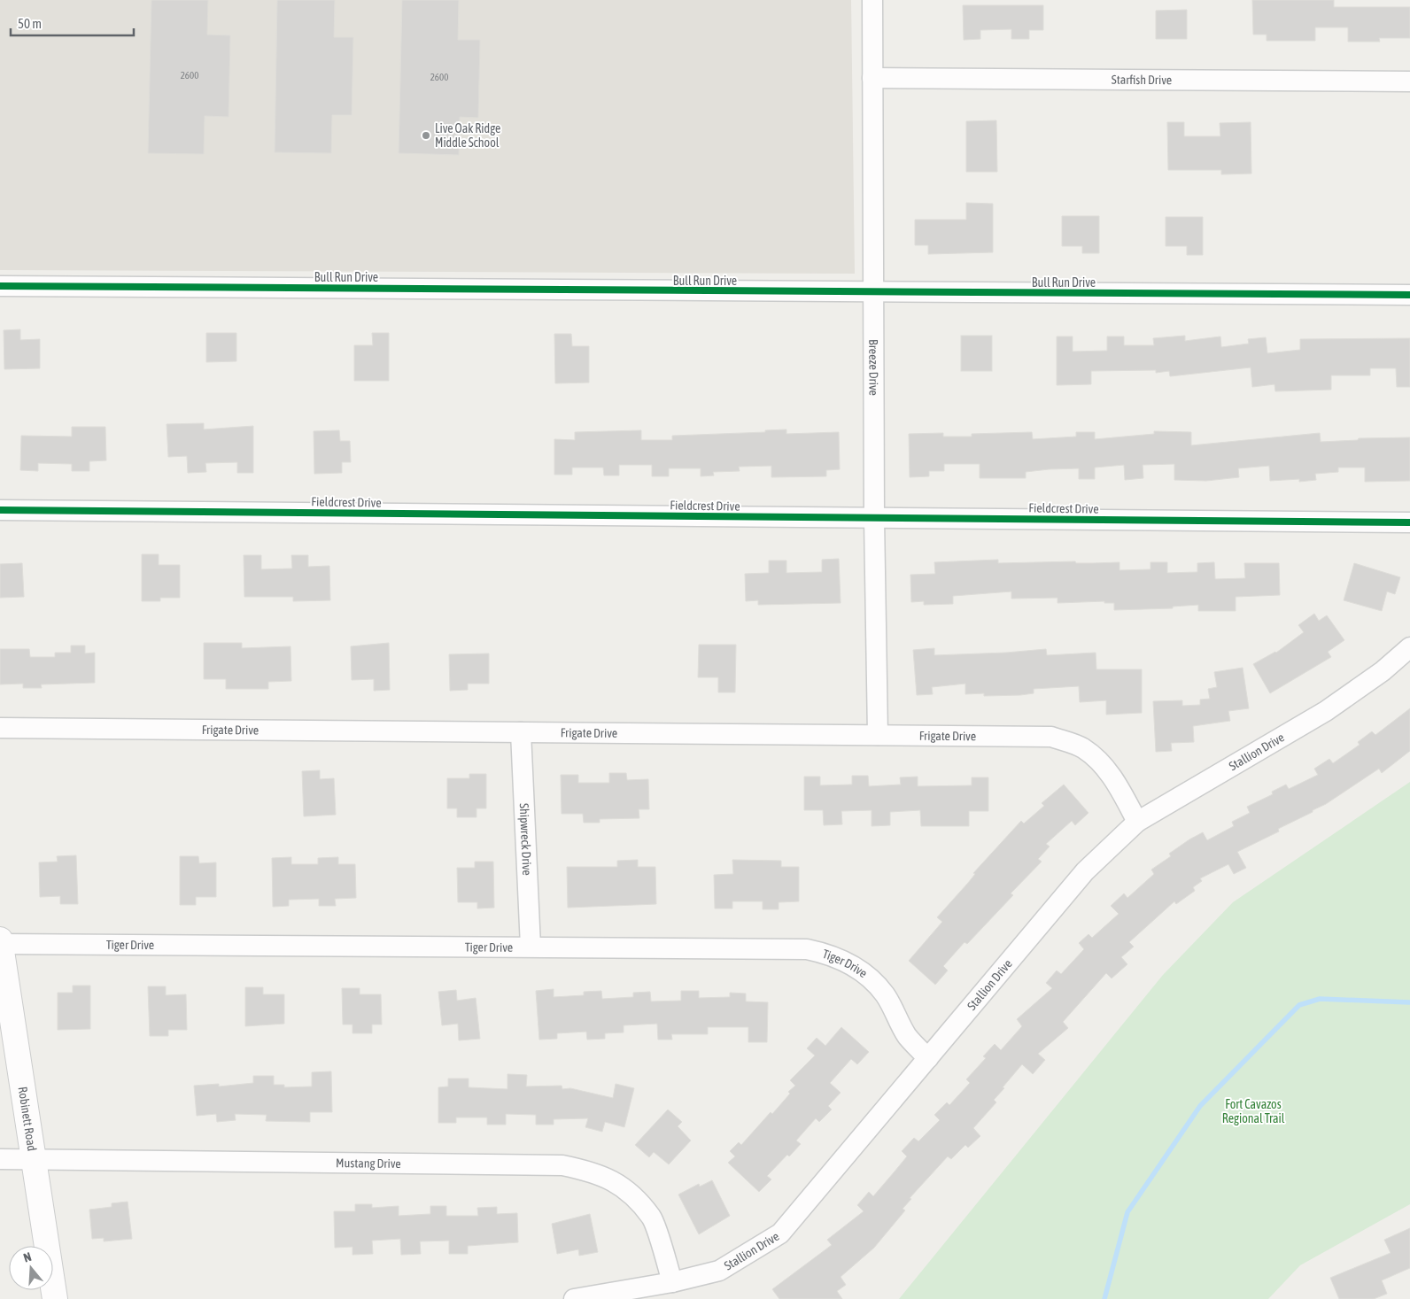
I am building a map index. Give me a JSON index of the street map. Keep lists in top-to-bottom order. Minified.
{"streets":{"street":["Starfish Drive","Bull Run Drive","Breeze Drive","Fieldcrest Drive","Frigate Drive","Stallion Drive","Shipwreck Drive","Tiger Drive","Robinett Road","Mustang Drive"]},"crossings":[["Starfish Drive","Breeze Drive"],["Bull Run Drive","Breeze Drive"],["Breeze Drive","Fieldcrest Drive"],["Breeze Drive","Frigate Drive"],["Frigate Drive","Stallion Drive"],["Frigate Drive","Shipwreck Drive"],["Stallion Drive","Tiger Drive"],["Stallion Drive","Mustang Drive"],["Shipwreck Drive","Tiger Drive"],["Tiger Drive","Robinett Road"],["Robinett Road","Mustang Drive"]],"parks":["Fort Cavazos Regional Trail"],"places":["Live Oak Ridge Middle School"],"house_numbers":["2600","2600"],"scale_bar":"50 m","north":"top"}
